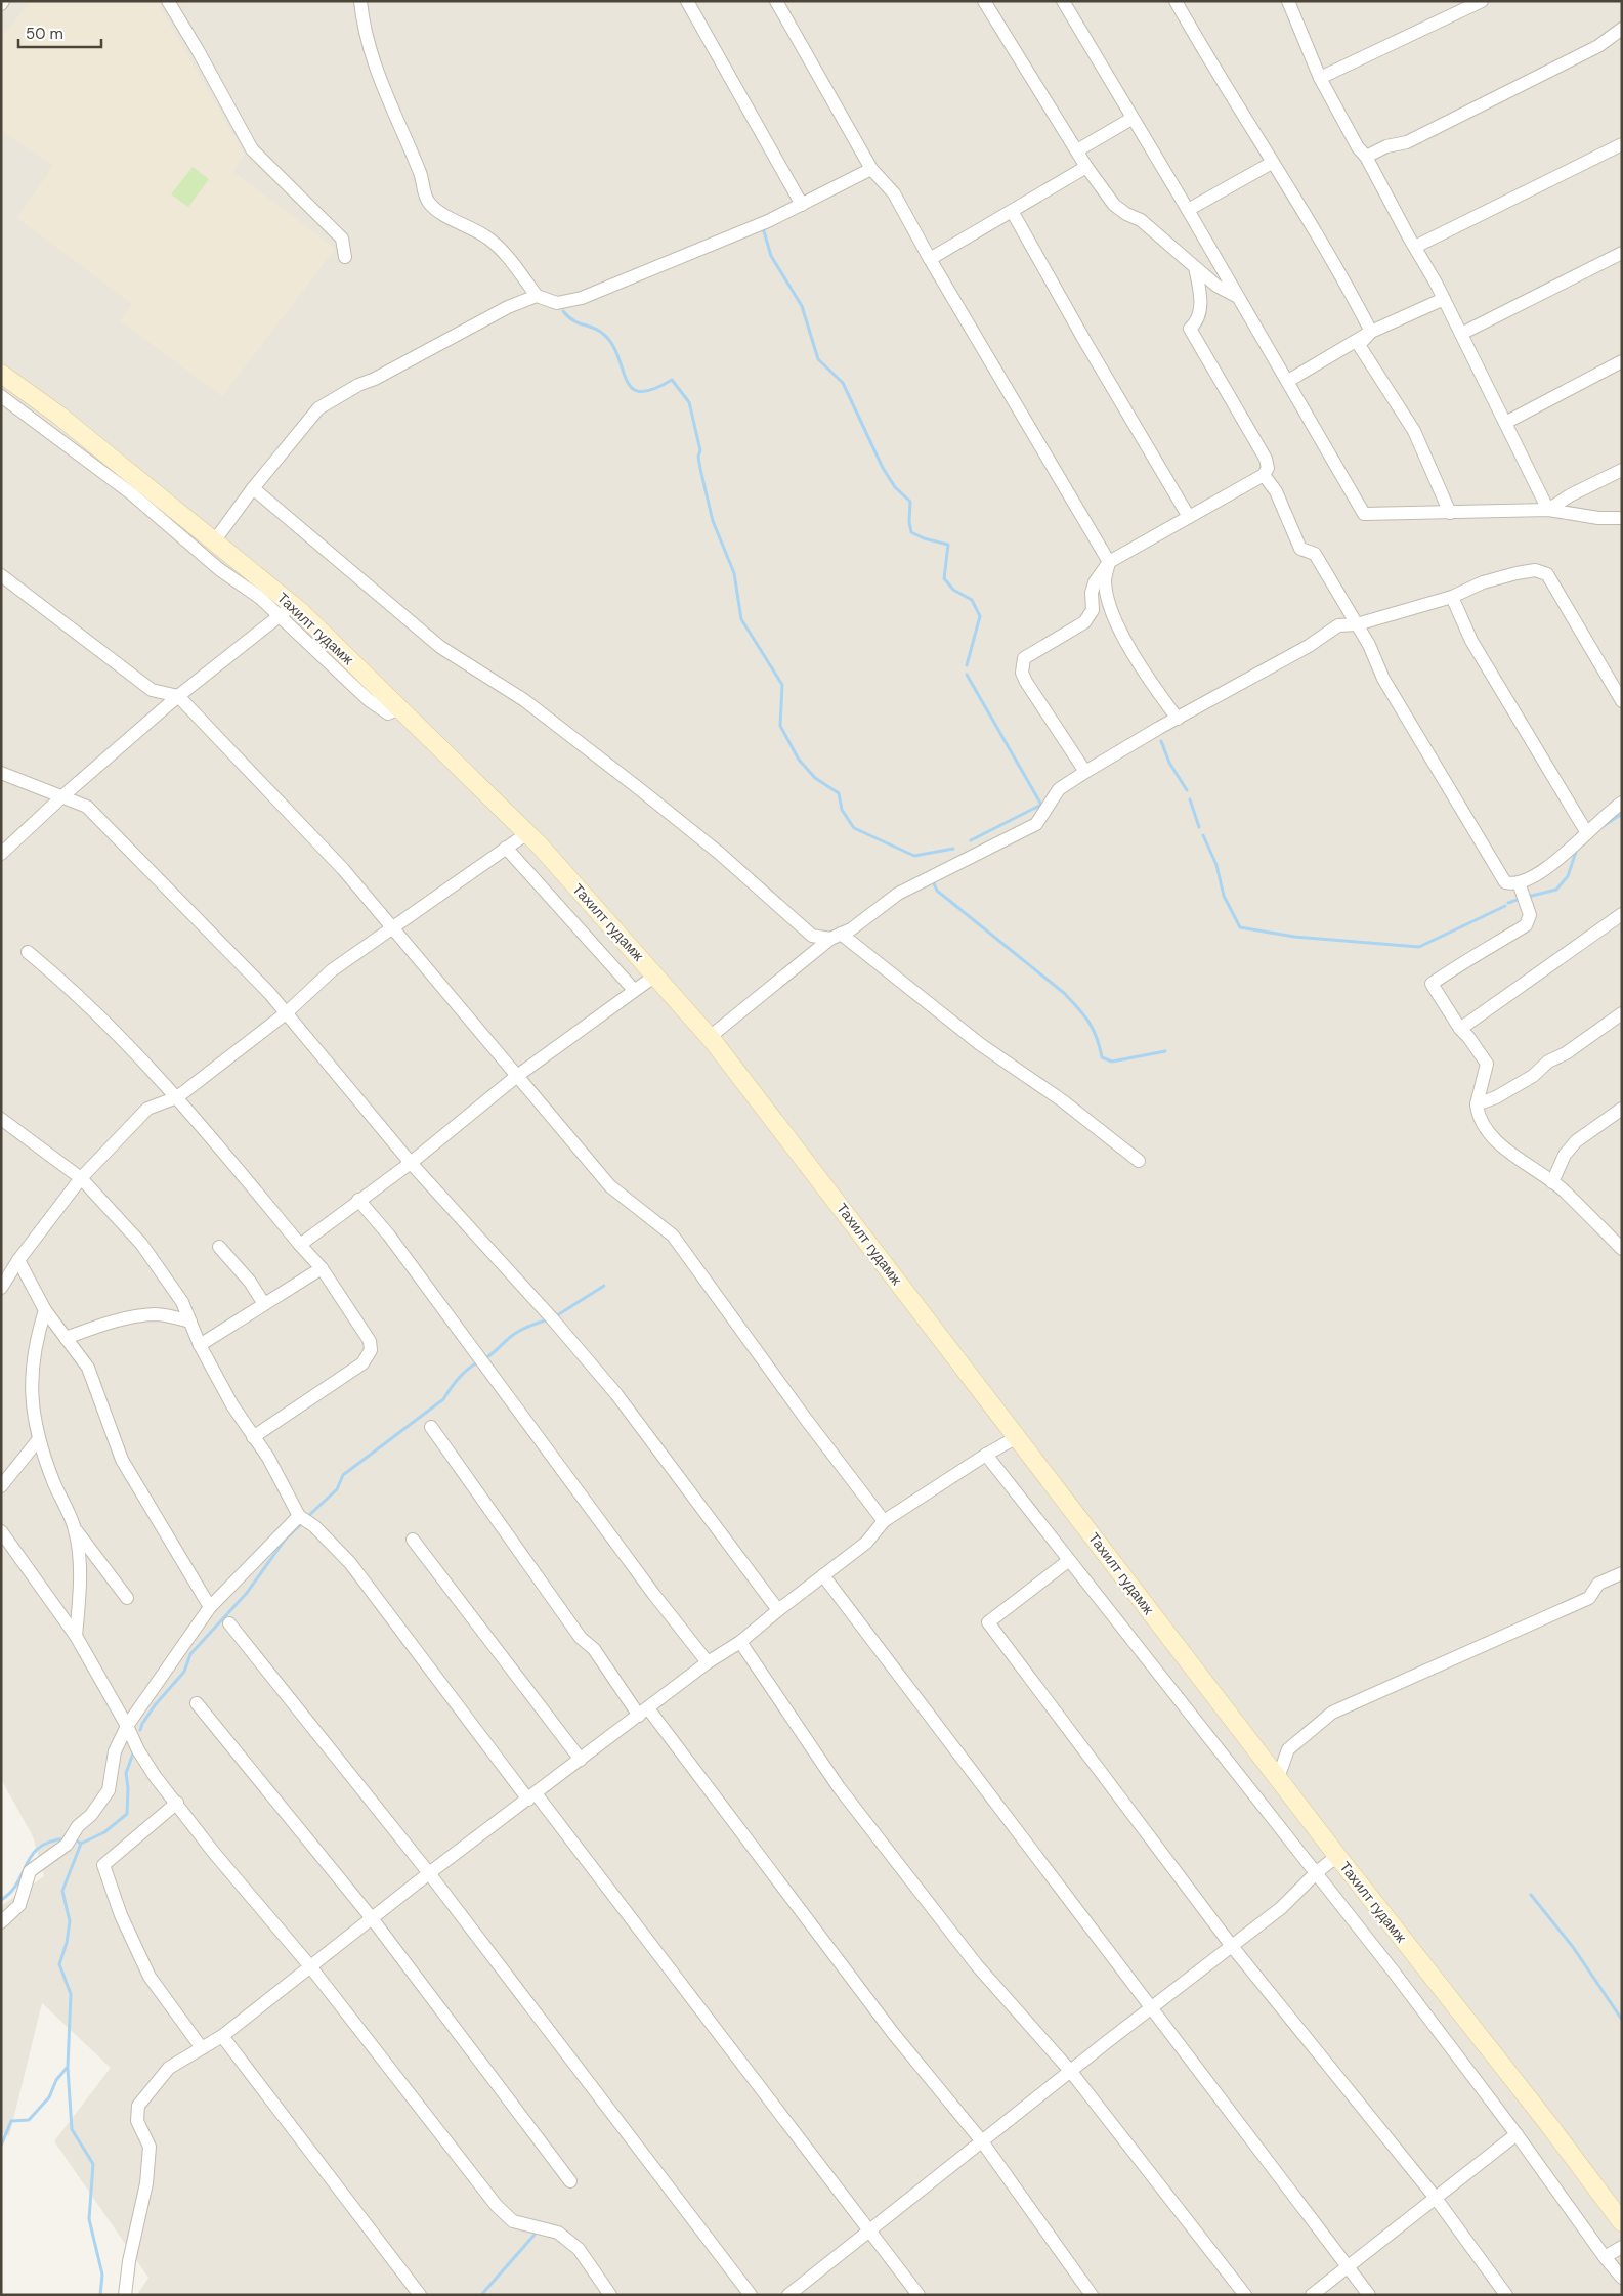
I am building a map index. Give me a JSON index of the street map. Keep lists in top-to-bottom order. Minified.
{"streets":{"main road":["Тахилт гудамж"]},"scale_bar":"50 m"}
